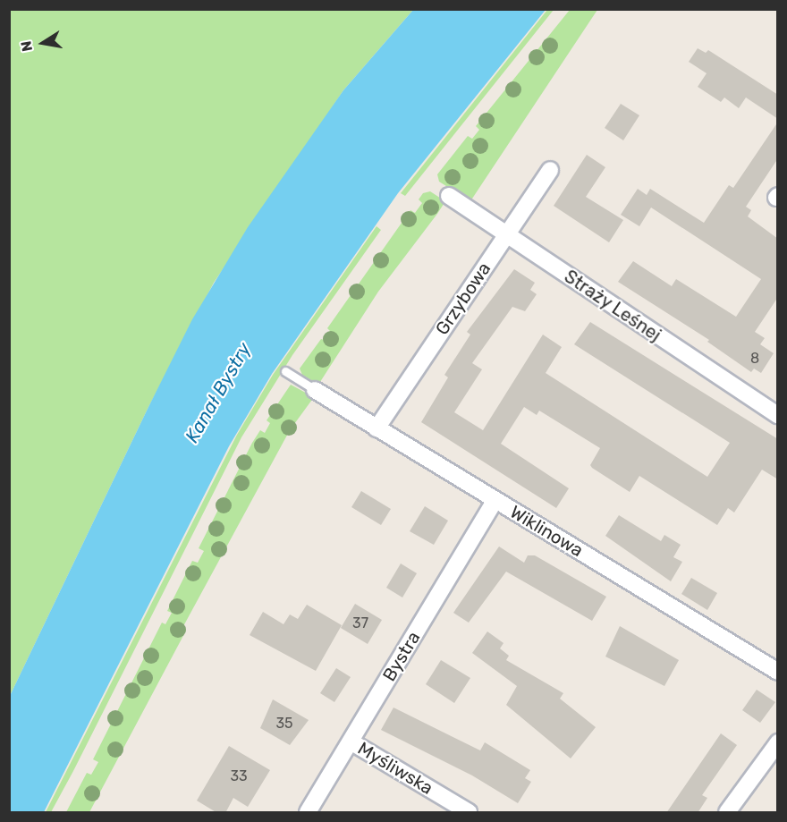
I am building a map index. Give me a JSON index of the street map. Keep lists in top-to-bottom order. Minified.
{"streets":{"street":["Grzybowa","Straży Leśnej","Wiklinowa","Bystra","Myśliwska"]},"crossings":[["Grzybowa","Straży Leśnej"],["Grzybowa","Wiklinowa"],["Wiklinowa","Bystra"],["Bystra","Myśliwska"]],"water":["Kanał Bystry"],"house_numbers":["8","37","35","33"],"north":"left"}
